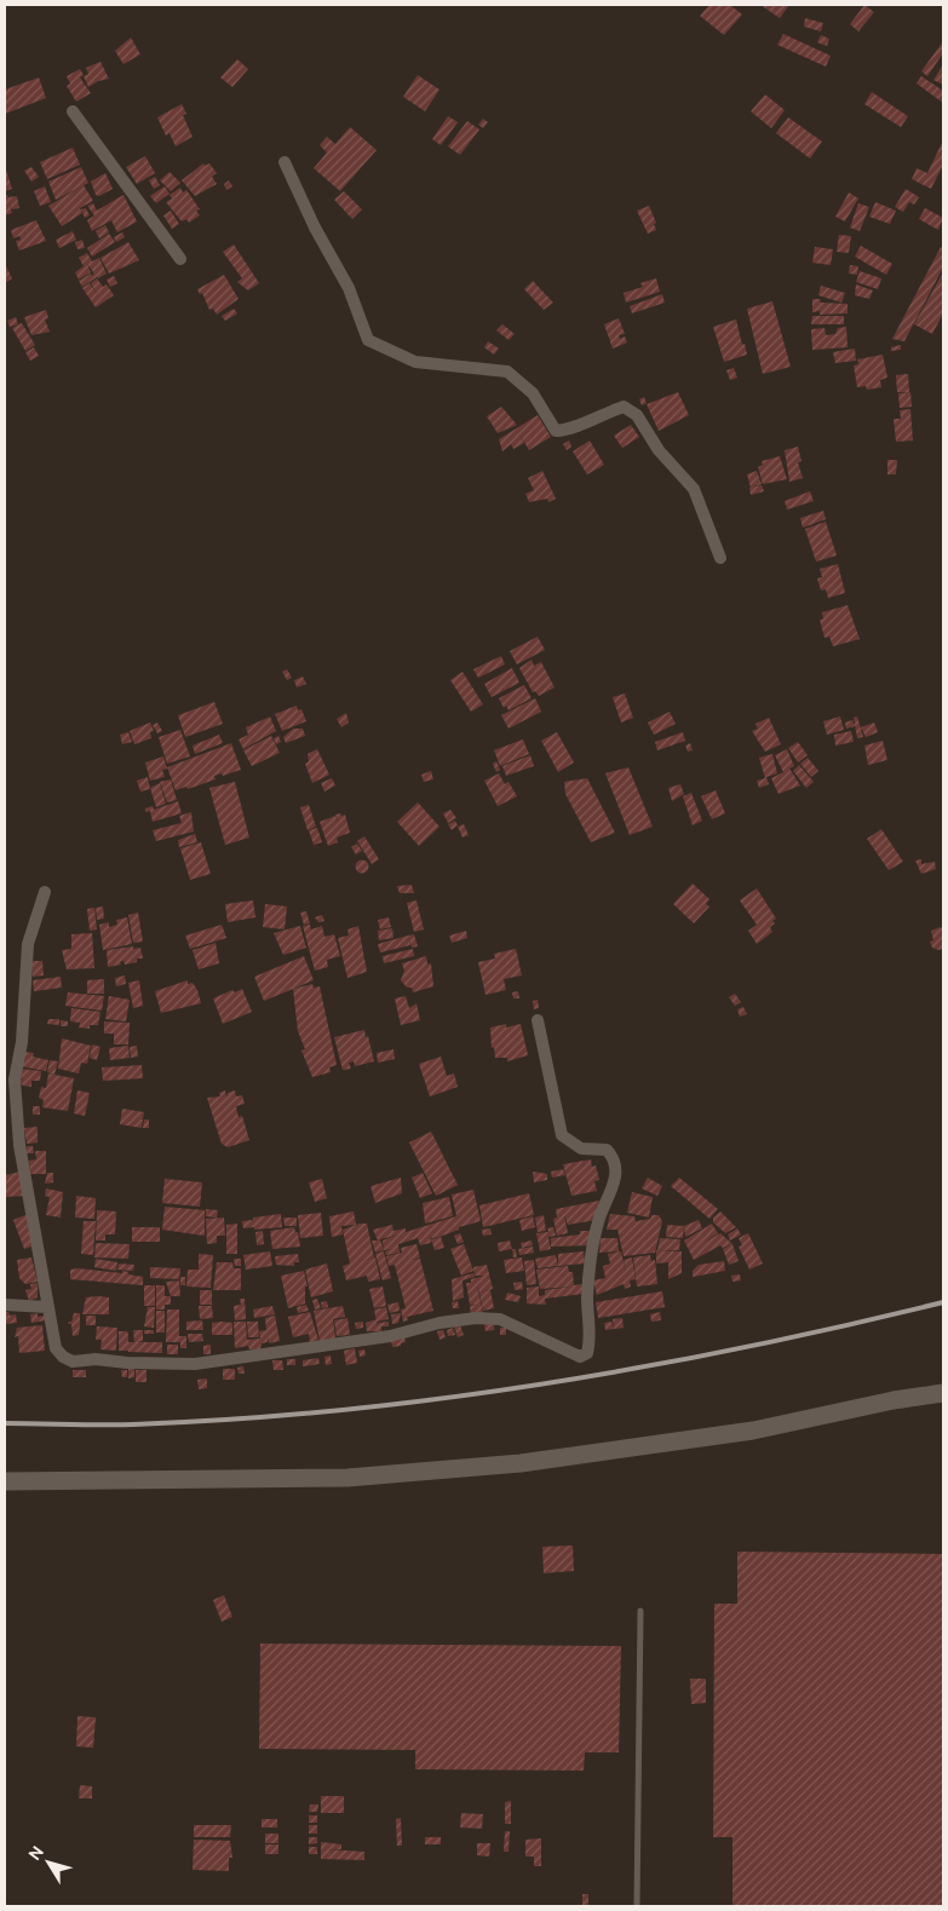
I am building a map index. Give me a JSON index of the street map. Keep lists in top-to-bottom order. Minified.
{"north":"top left"}
